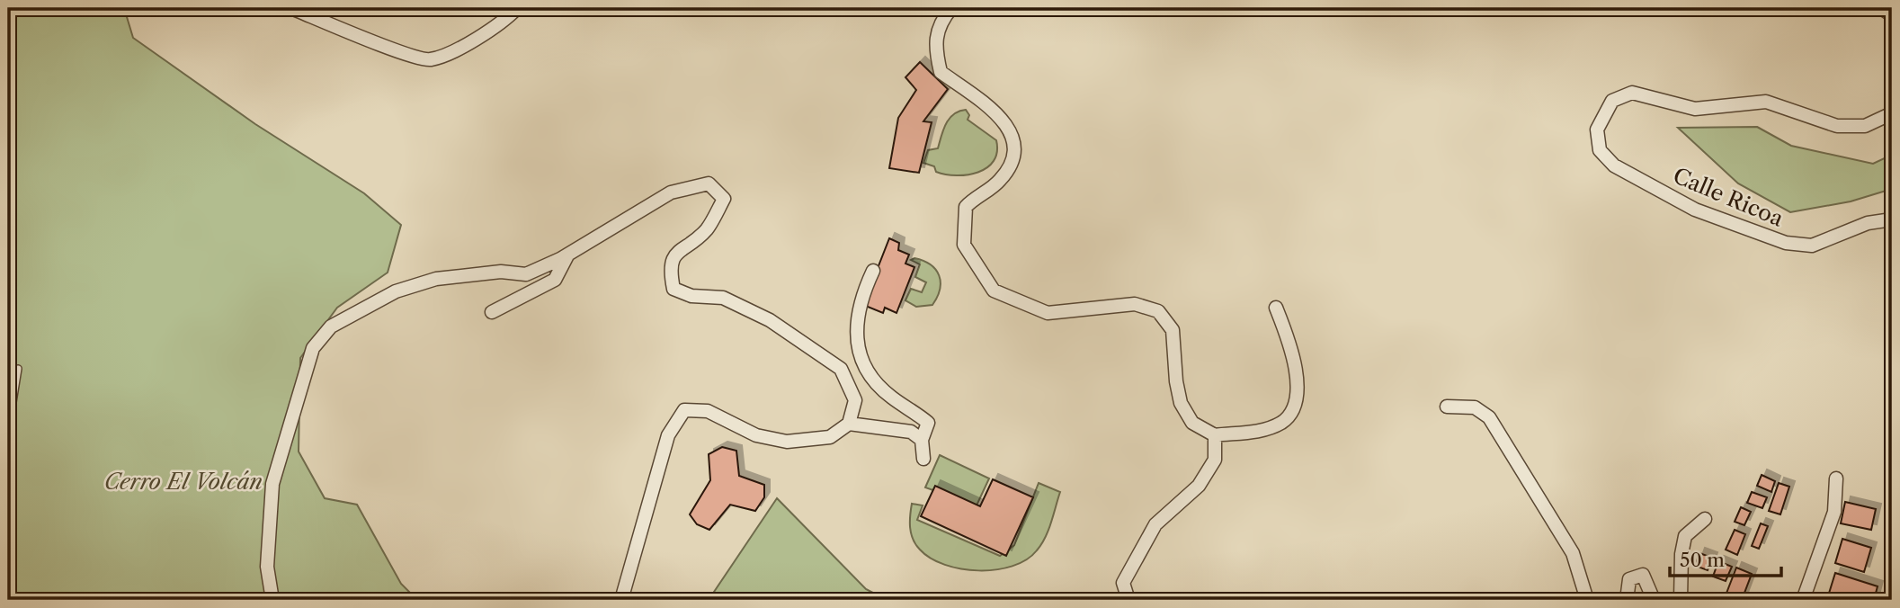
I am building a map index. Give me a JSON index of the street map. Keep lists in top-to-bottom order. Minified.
{"streets":{"street":["Calle Ricoa"]},"parks":["Cerro El Volcán"],"scale_bar":"50 m"}
